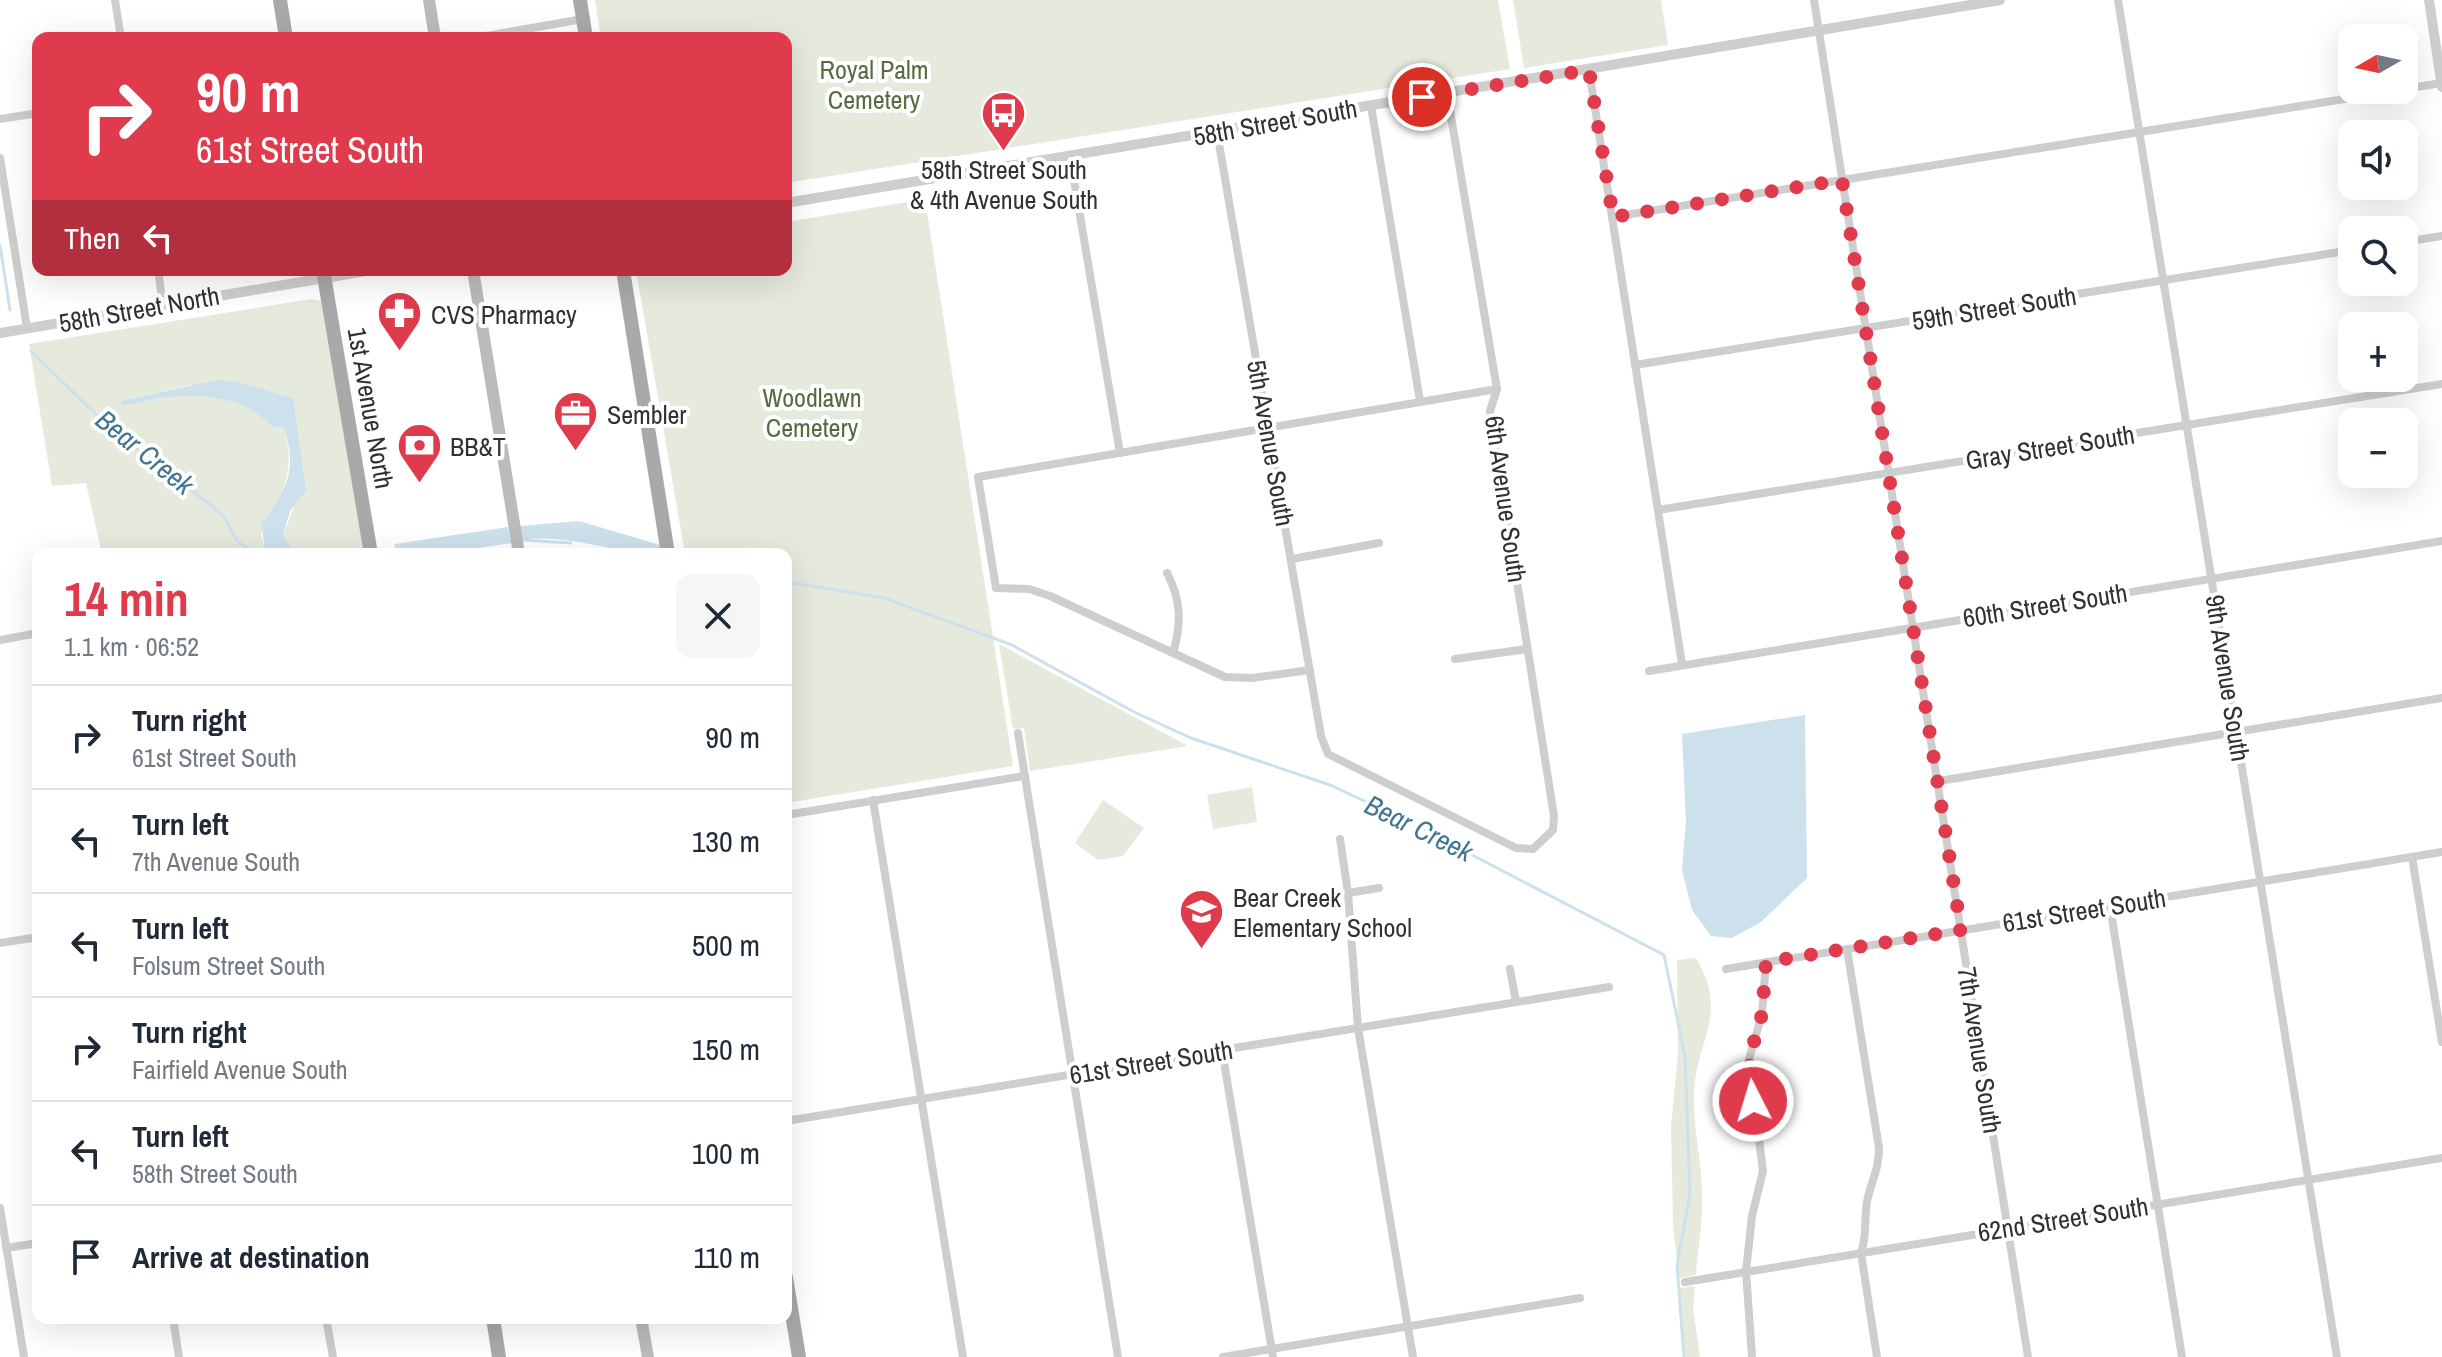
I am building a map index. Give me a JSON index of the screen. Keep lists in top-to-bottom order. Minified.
{"streets":{"main road":["1st Avenue North"],"street":["58th Street South","59th Street South","58th Street North","5th Avenue South","Gray Street South","6th Avenue South","60th Street South","9th Avenue South","61st Street South","7th Avenue South","62nd Street South"]},"crossings":[["58th Street South","5th Avenue South"],["58th Street South","6th Avenue South"],["58th Street South","7th Avenue South"],["59th Street South","9th Avenue South"],["59th Street South","7th Avenue South"],["5th Avenue South","6th Avenue South"],["Gray Street South","9th Avenue South"],["Gray Street South","7th Avenue South"],["60th Street South","9th Avenue South"],["60th Street South","7th Avenue South"],["9th Avenue South","61st Street South"],["9th Avenue South","62nd Street South"],["61st Street South","7th Avenue South"],["7th Avenue South","62nd Street South"]],"water":["Bear Creek"],"parks":["Royal Palm Cemetery","Woodlawn Cemetery"],"places":{"bus stop":["58th Street South & 4th Avenue South"],"pharmacy":["CVS Pharmacy"],"office":["Sembler"],"bank":["BB&T"],"school or university":["Bear Creek Elementary School"]},"north":"left","page":{"map_buttons":["+","−"],"turn":["90 m","61st Street South"],"then":"Then","heading":["14 min","1.1 km · 06:52"],"list":[{"name":"Turn right","note":"61st Street South","value":"90 m"},{"name":"Turn left","note":"7th Avenue South","value":"130 m"},{"name":"Turn left","note":"Folsum Street South","value":"500 m"},{"name":"Turn right","note":"Fairfield Avenue South","value":"150 m"},{"name":"Turn left","note":"58th Street South","value":"100 m"},{"name":"Arrive at destination","value":"110 m"}]}}
